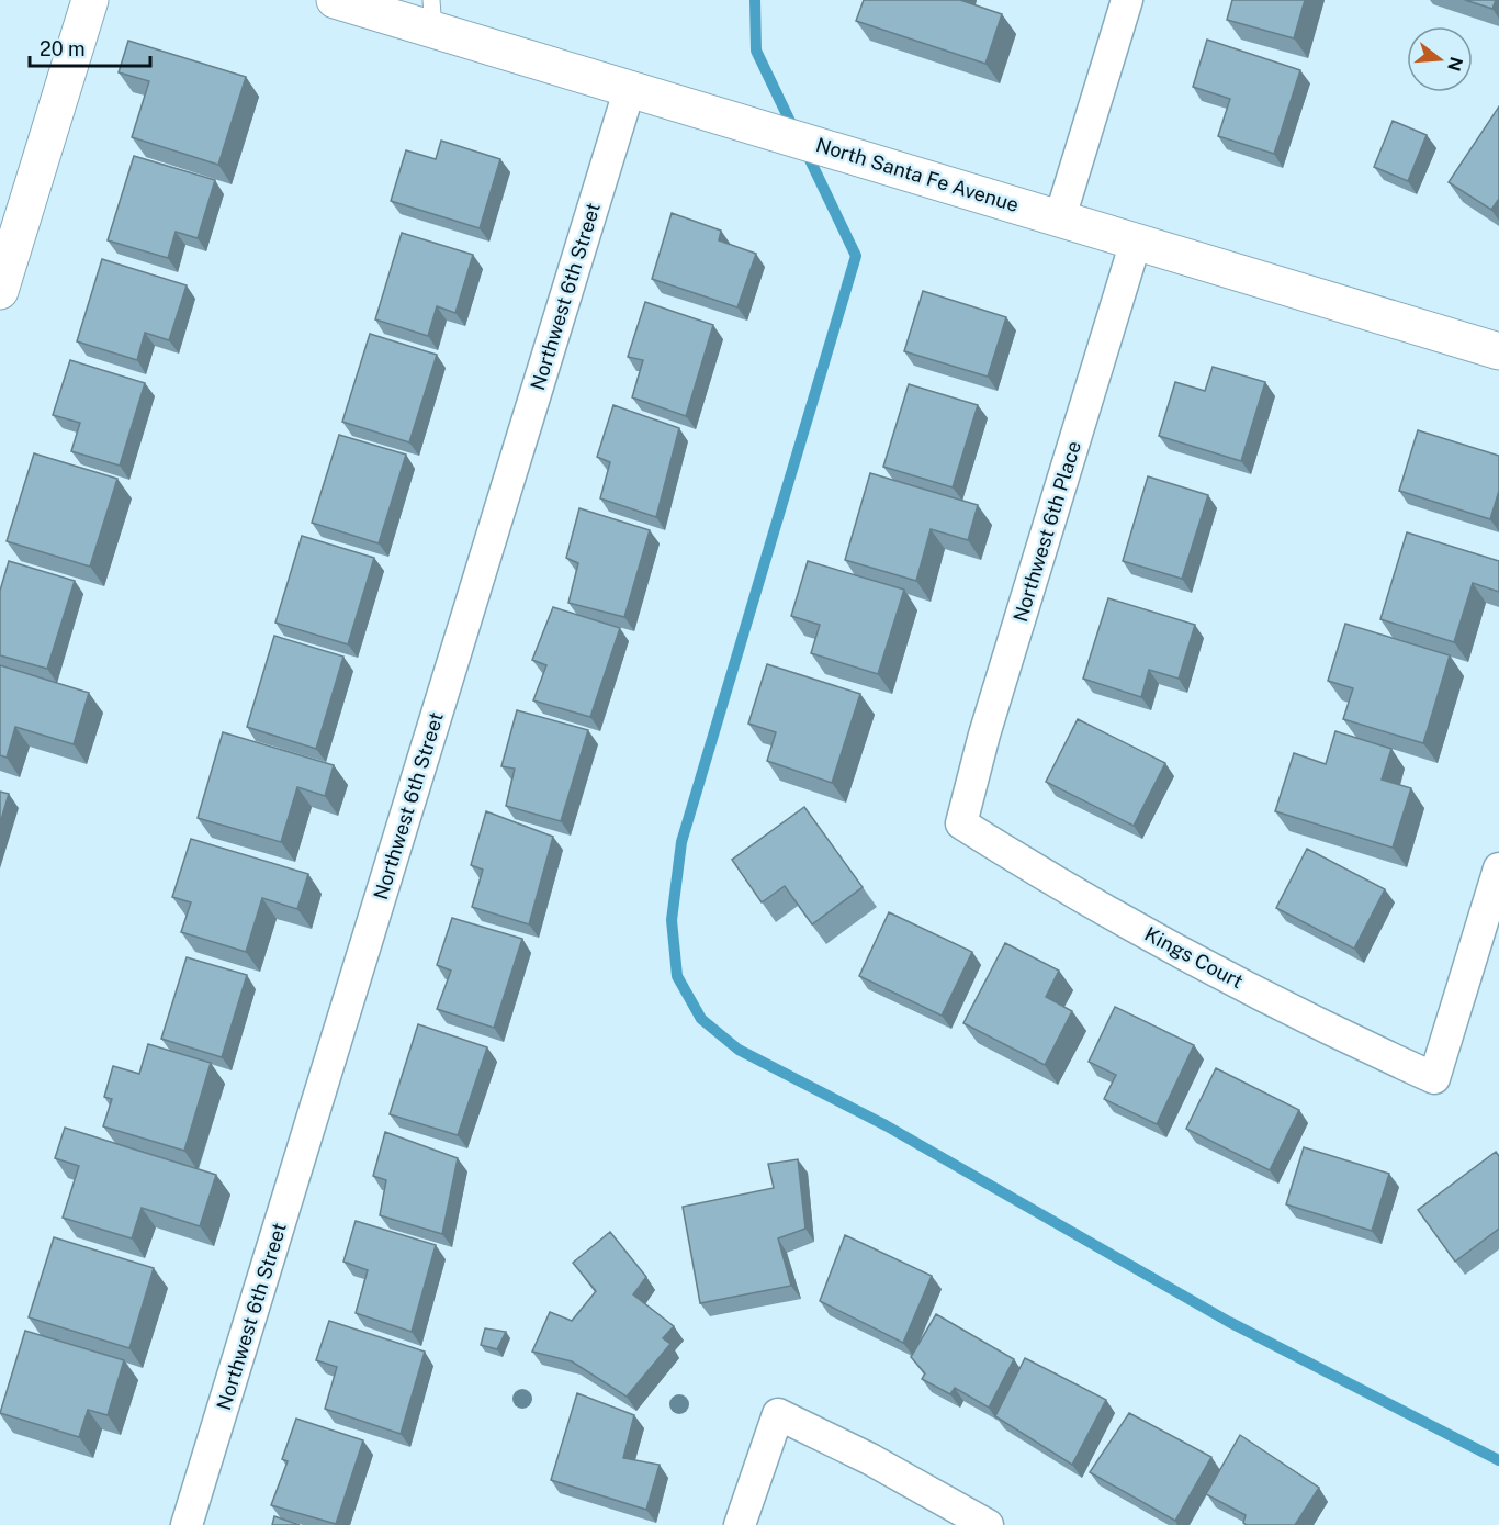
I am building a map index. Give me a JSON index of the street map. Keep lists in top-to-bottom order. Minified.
{"streets":{"main road":["North Santa Fe Avenue"],"street":["Northwest 6th Street","Northwest 6th Place","Kings Court"]},"crossings":[["North Santa Fe Avenue","Northwest 6th Street"],["North Santa Fe Avenue","Northwest 6th Place"],["Northwest 6th Place","Kings Court"]],"scale_bar":"20 m","north":"right"}
